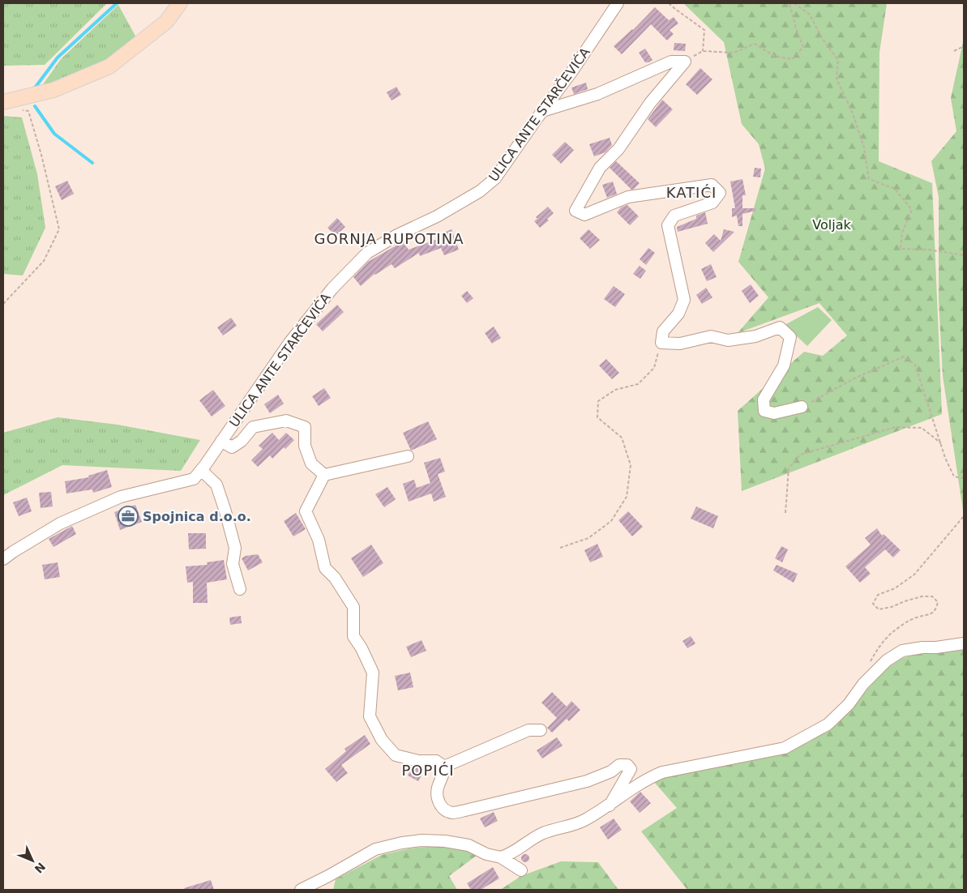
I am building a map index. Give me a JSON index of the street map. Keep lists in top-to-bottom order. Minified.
{"streets":{"street":["ULICA ANTE STARČEVIĆA"]},"districts":["KATIĆI","GORNJA RUPOTINA","POPIĆI"],"parks":["Voljak"],"places":{"office":["Spojnica d.o.o."]},"north":"bottom right"}
